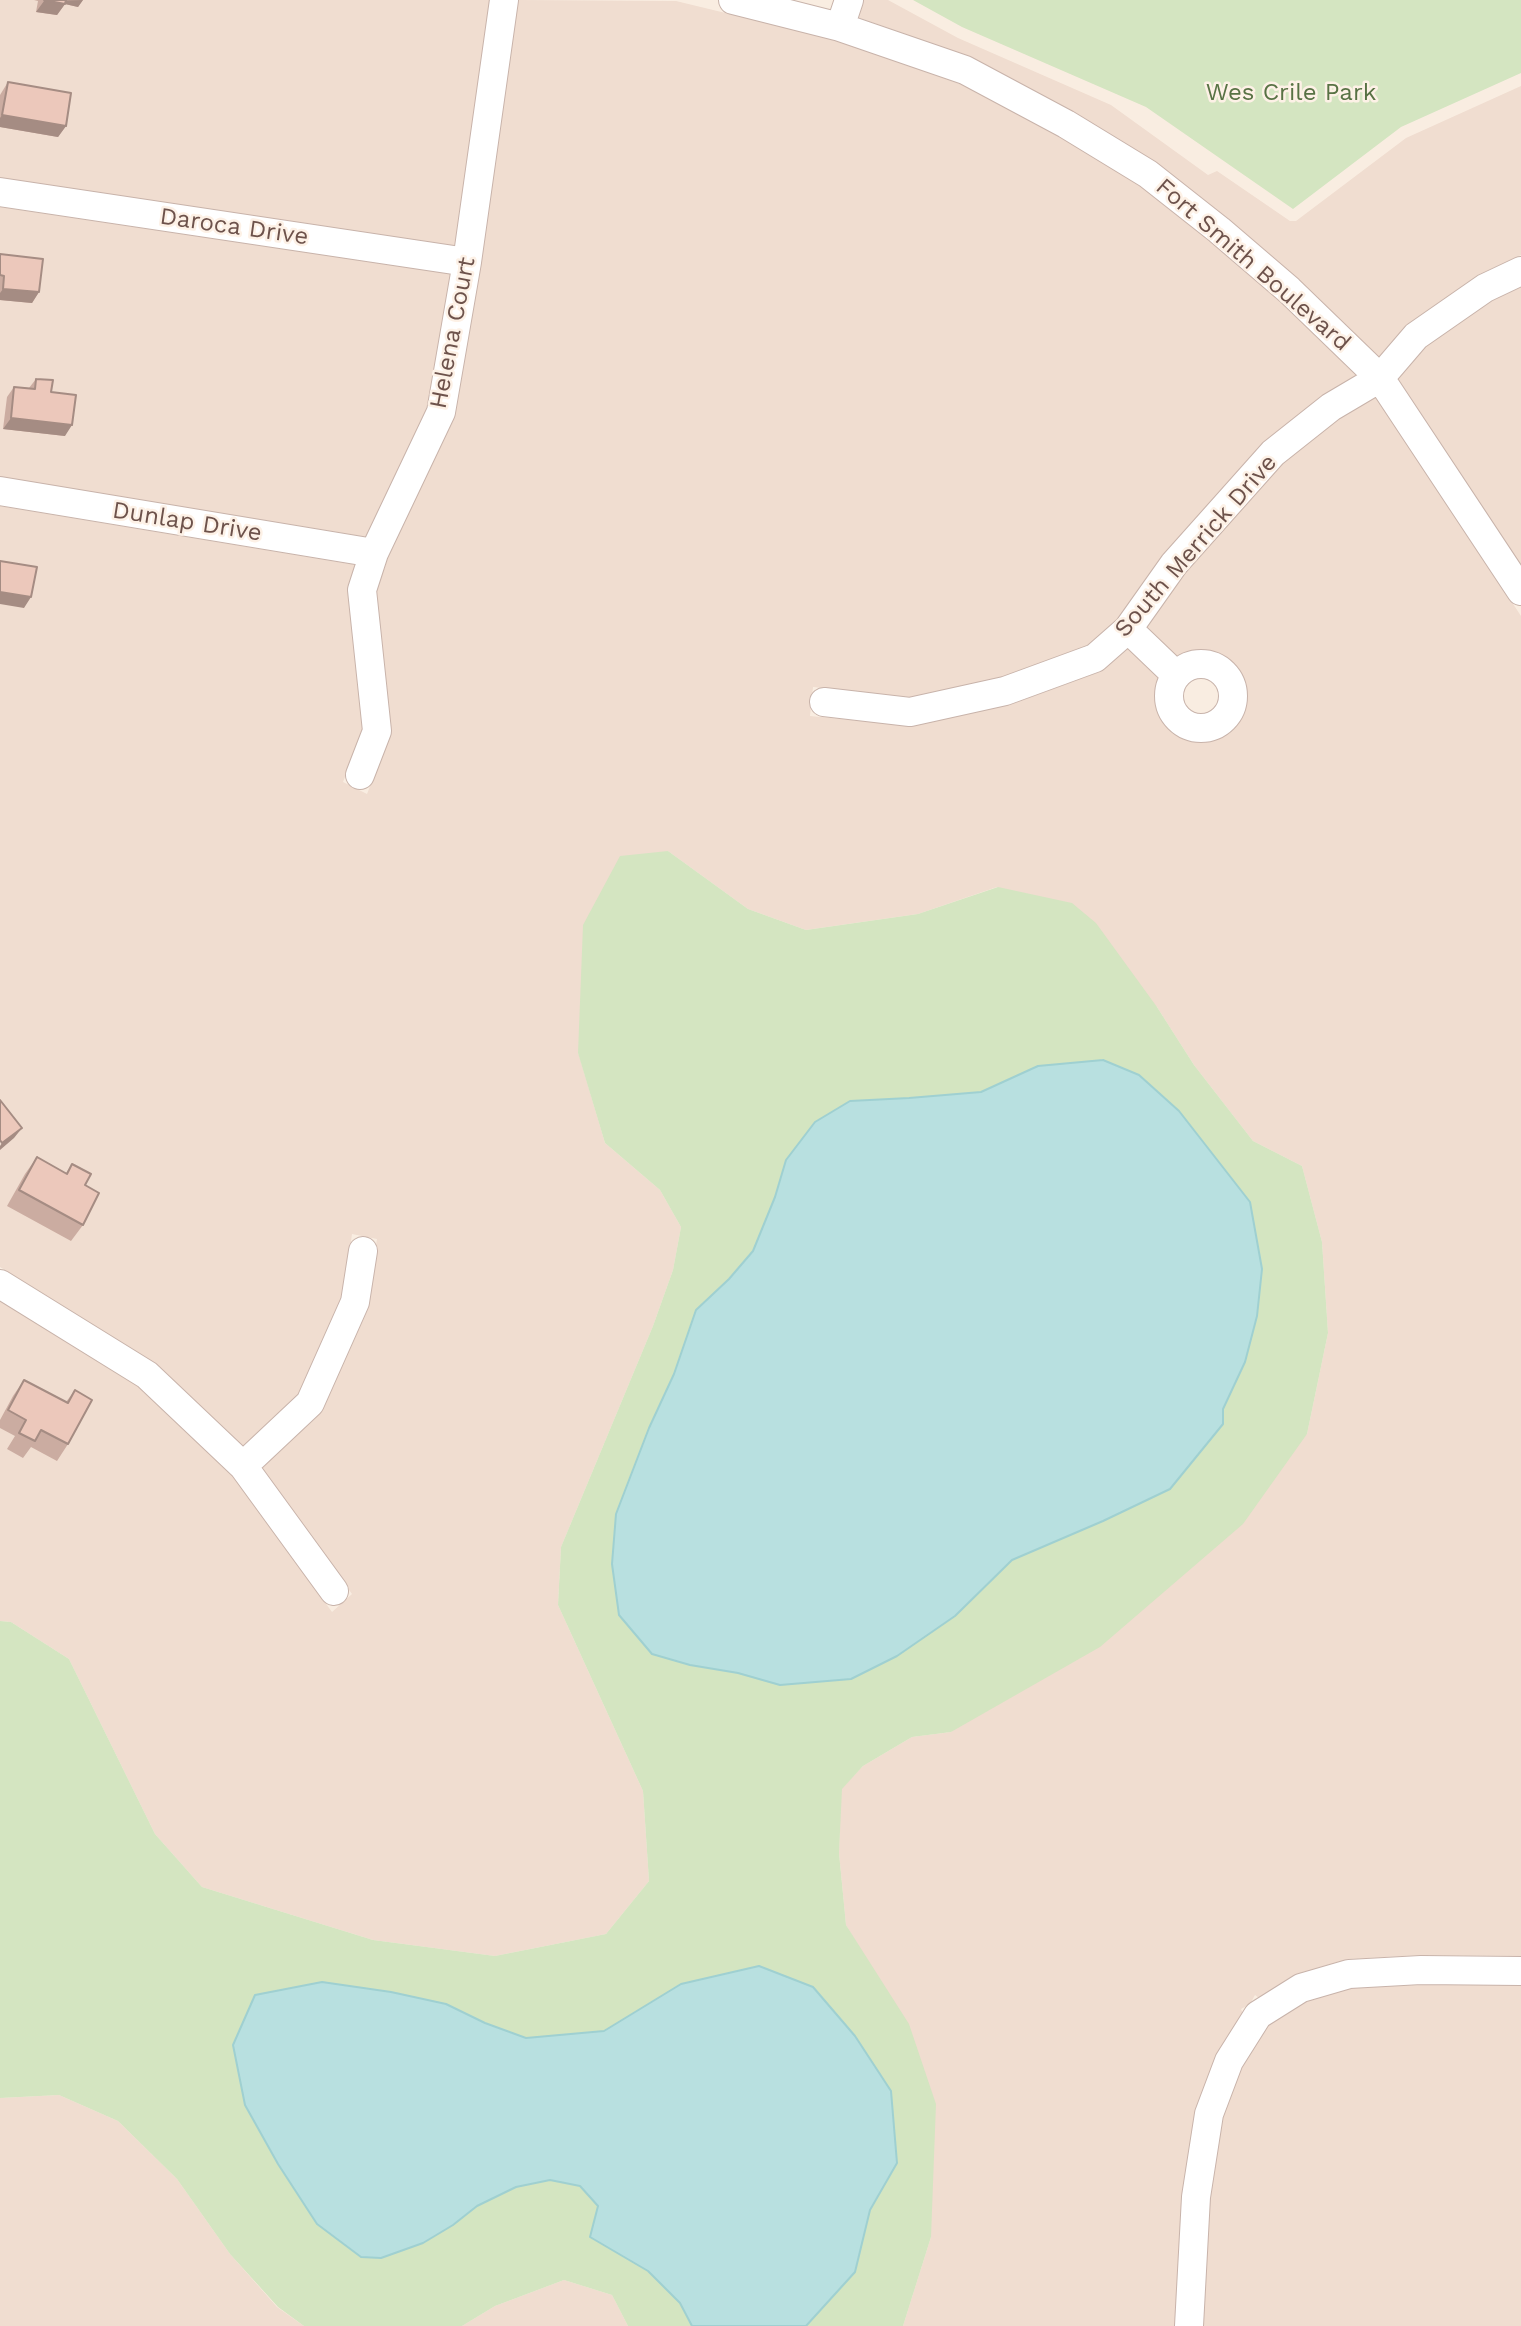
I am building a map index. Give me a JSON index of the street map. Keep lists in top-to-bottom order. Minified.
{"streets":{"street":["Daroca Drive","Fort Smith Boulevard","Helena Court","Dunlap Drive","South Merrick Drive"]},"crossings":[["Daroca Drive","Helena Court"],["Fort Smith Boulevard","South Merrick Drive"],["Helena Court","Dunlap Drive"]],"parks":["Wes Crile Park"]}
